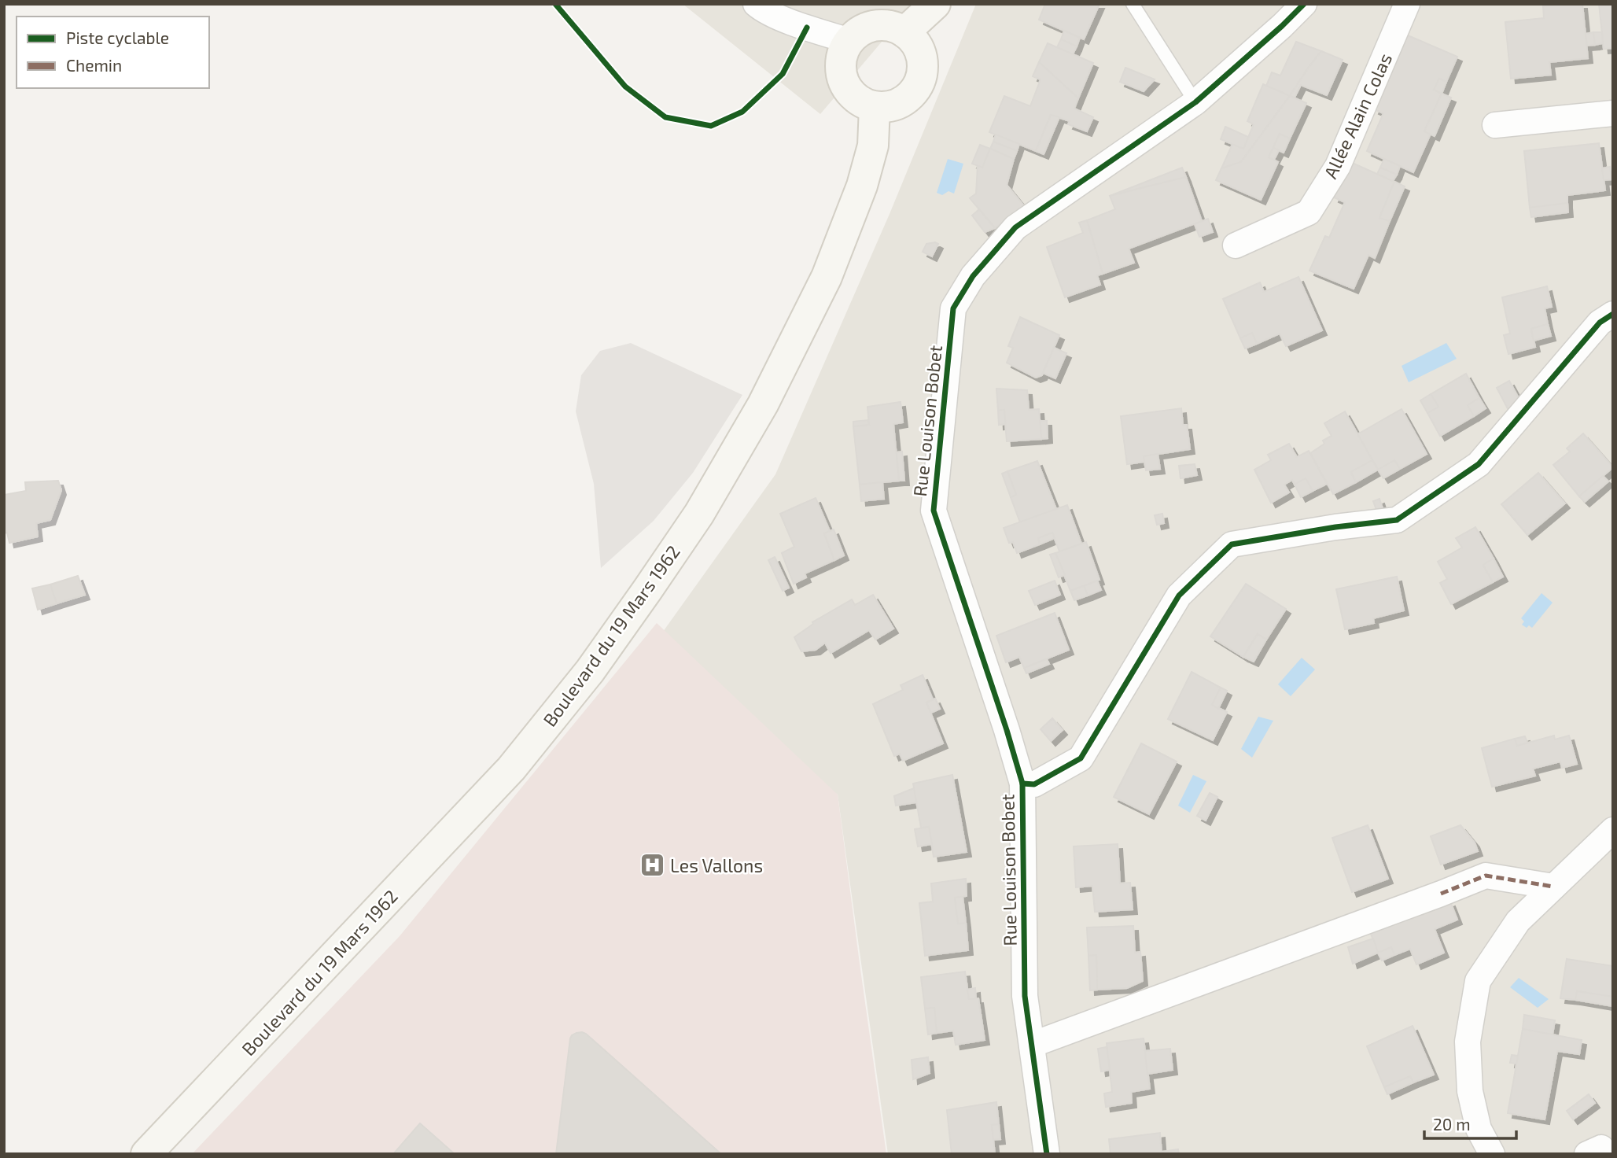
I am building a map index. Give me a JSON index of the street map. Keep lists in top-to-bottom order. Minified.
{"streets":{"main road":["Boulevard du 19 Mars 1962"],"street":["Allée Alain Colas","Rue Louison Bobet"]},"places":{"hospital":["Les Vallons"]},"legend":["Piste cyclable","Chemin"],"scale_bar":"20 m"}
